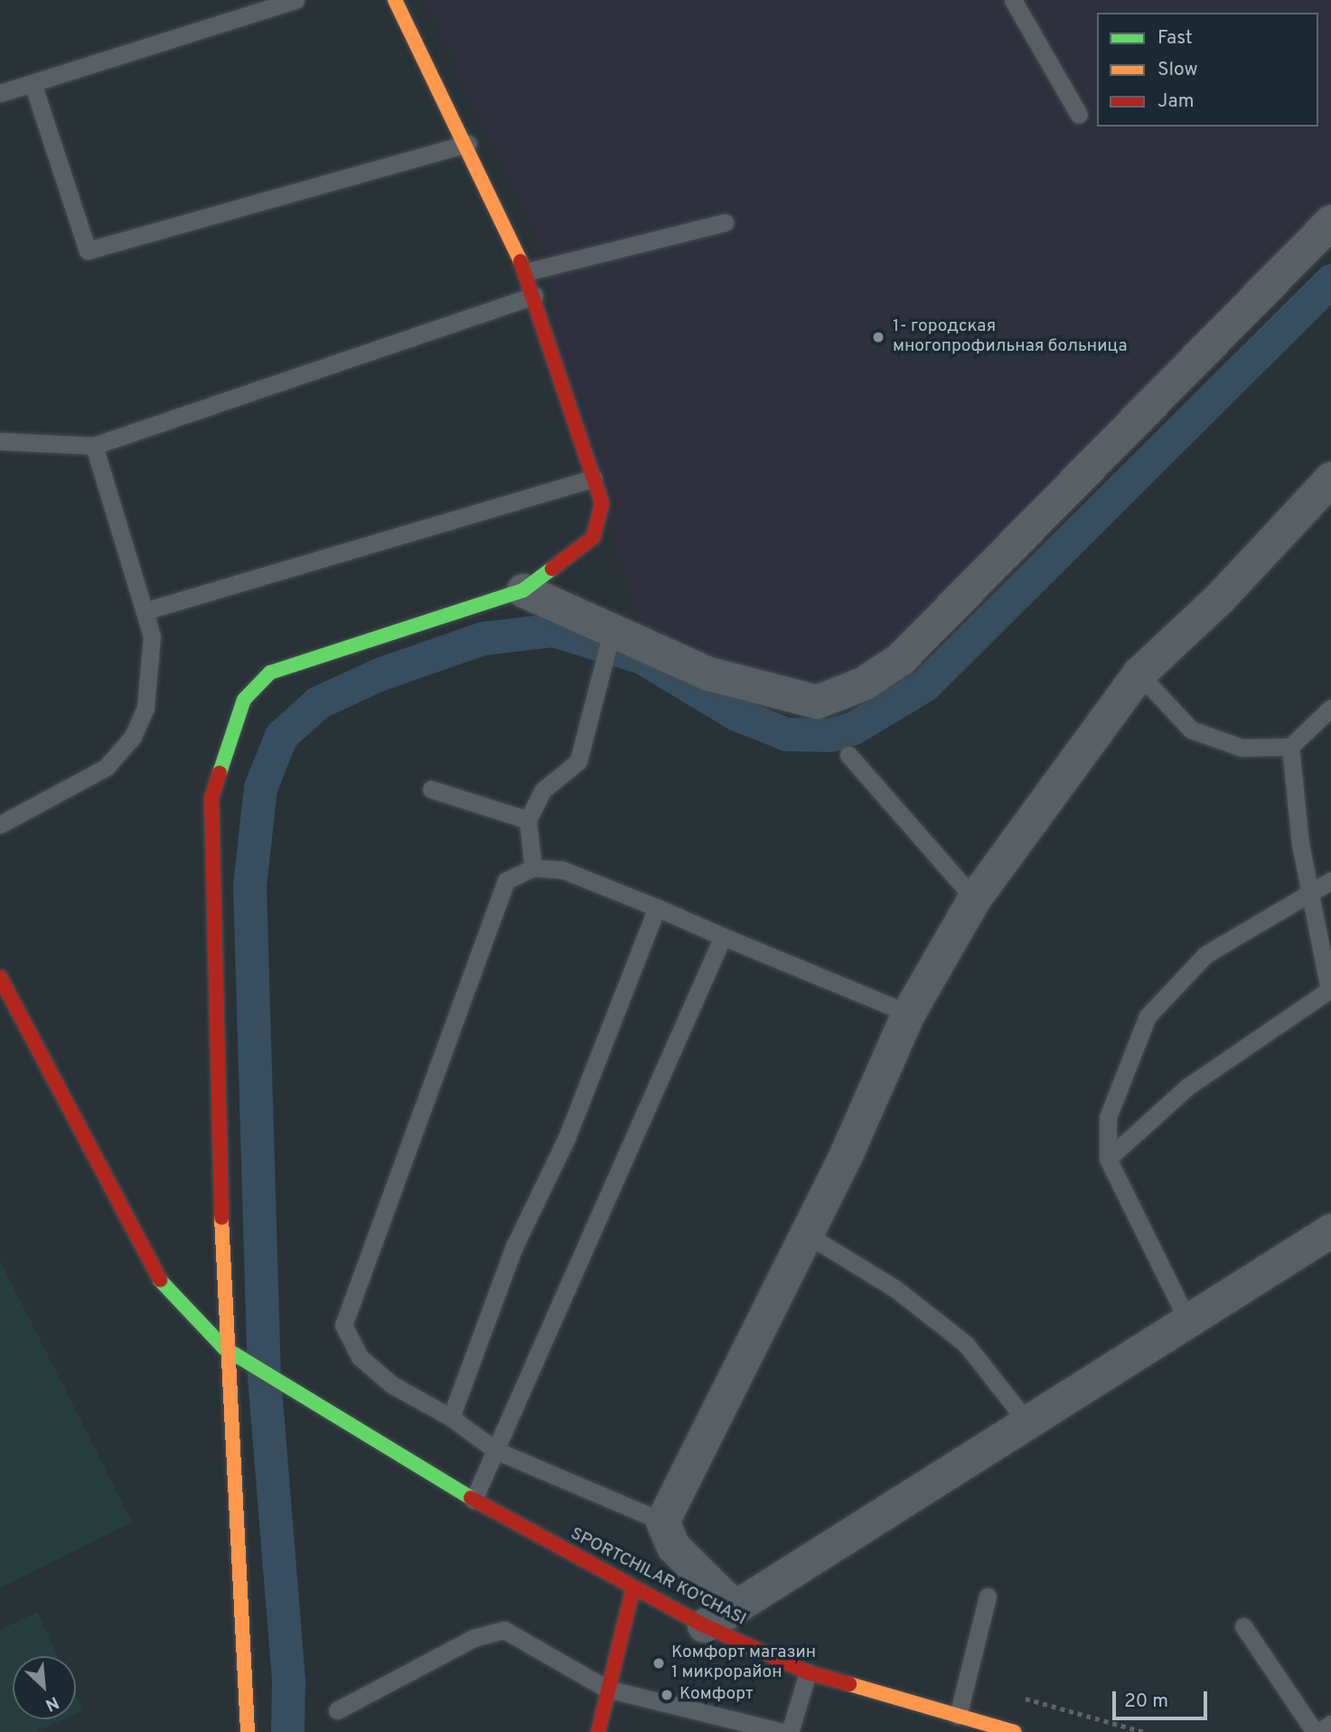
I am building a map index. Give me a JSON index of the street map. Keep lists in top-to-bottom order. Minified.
{"streets":{"street":["SPORTCHILAR KO'CHASI"]},"places":["1- городская многопрофильная больница","Комфорт магазин 1 микрорайон","Комфорт"],"legend":["Fast","Slow","Jam"],"scale_bar":"20 m","north":"bottom right"}
